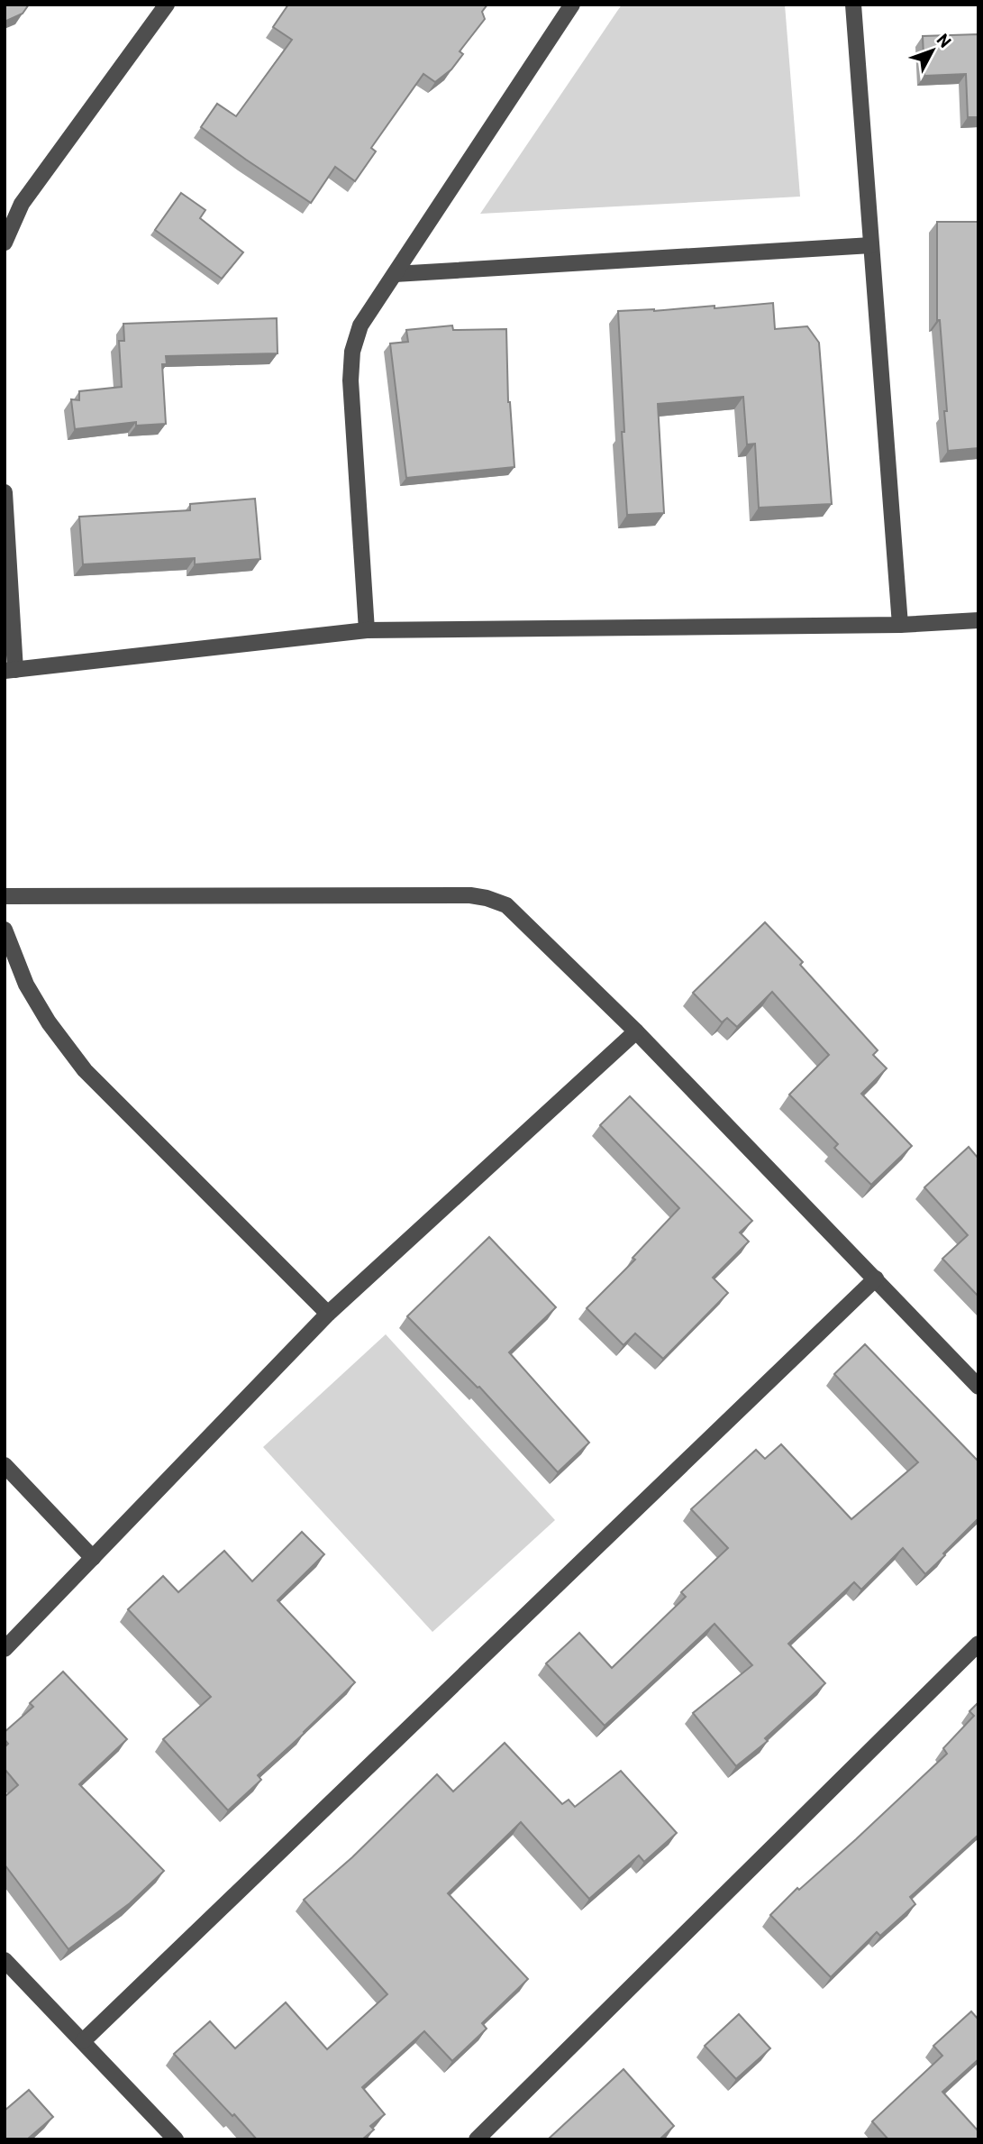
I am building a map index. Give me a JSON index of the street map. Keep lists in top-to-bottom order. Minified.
{"north":"top right"}
